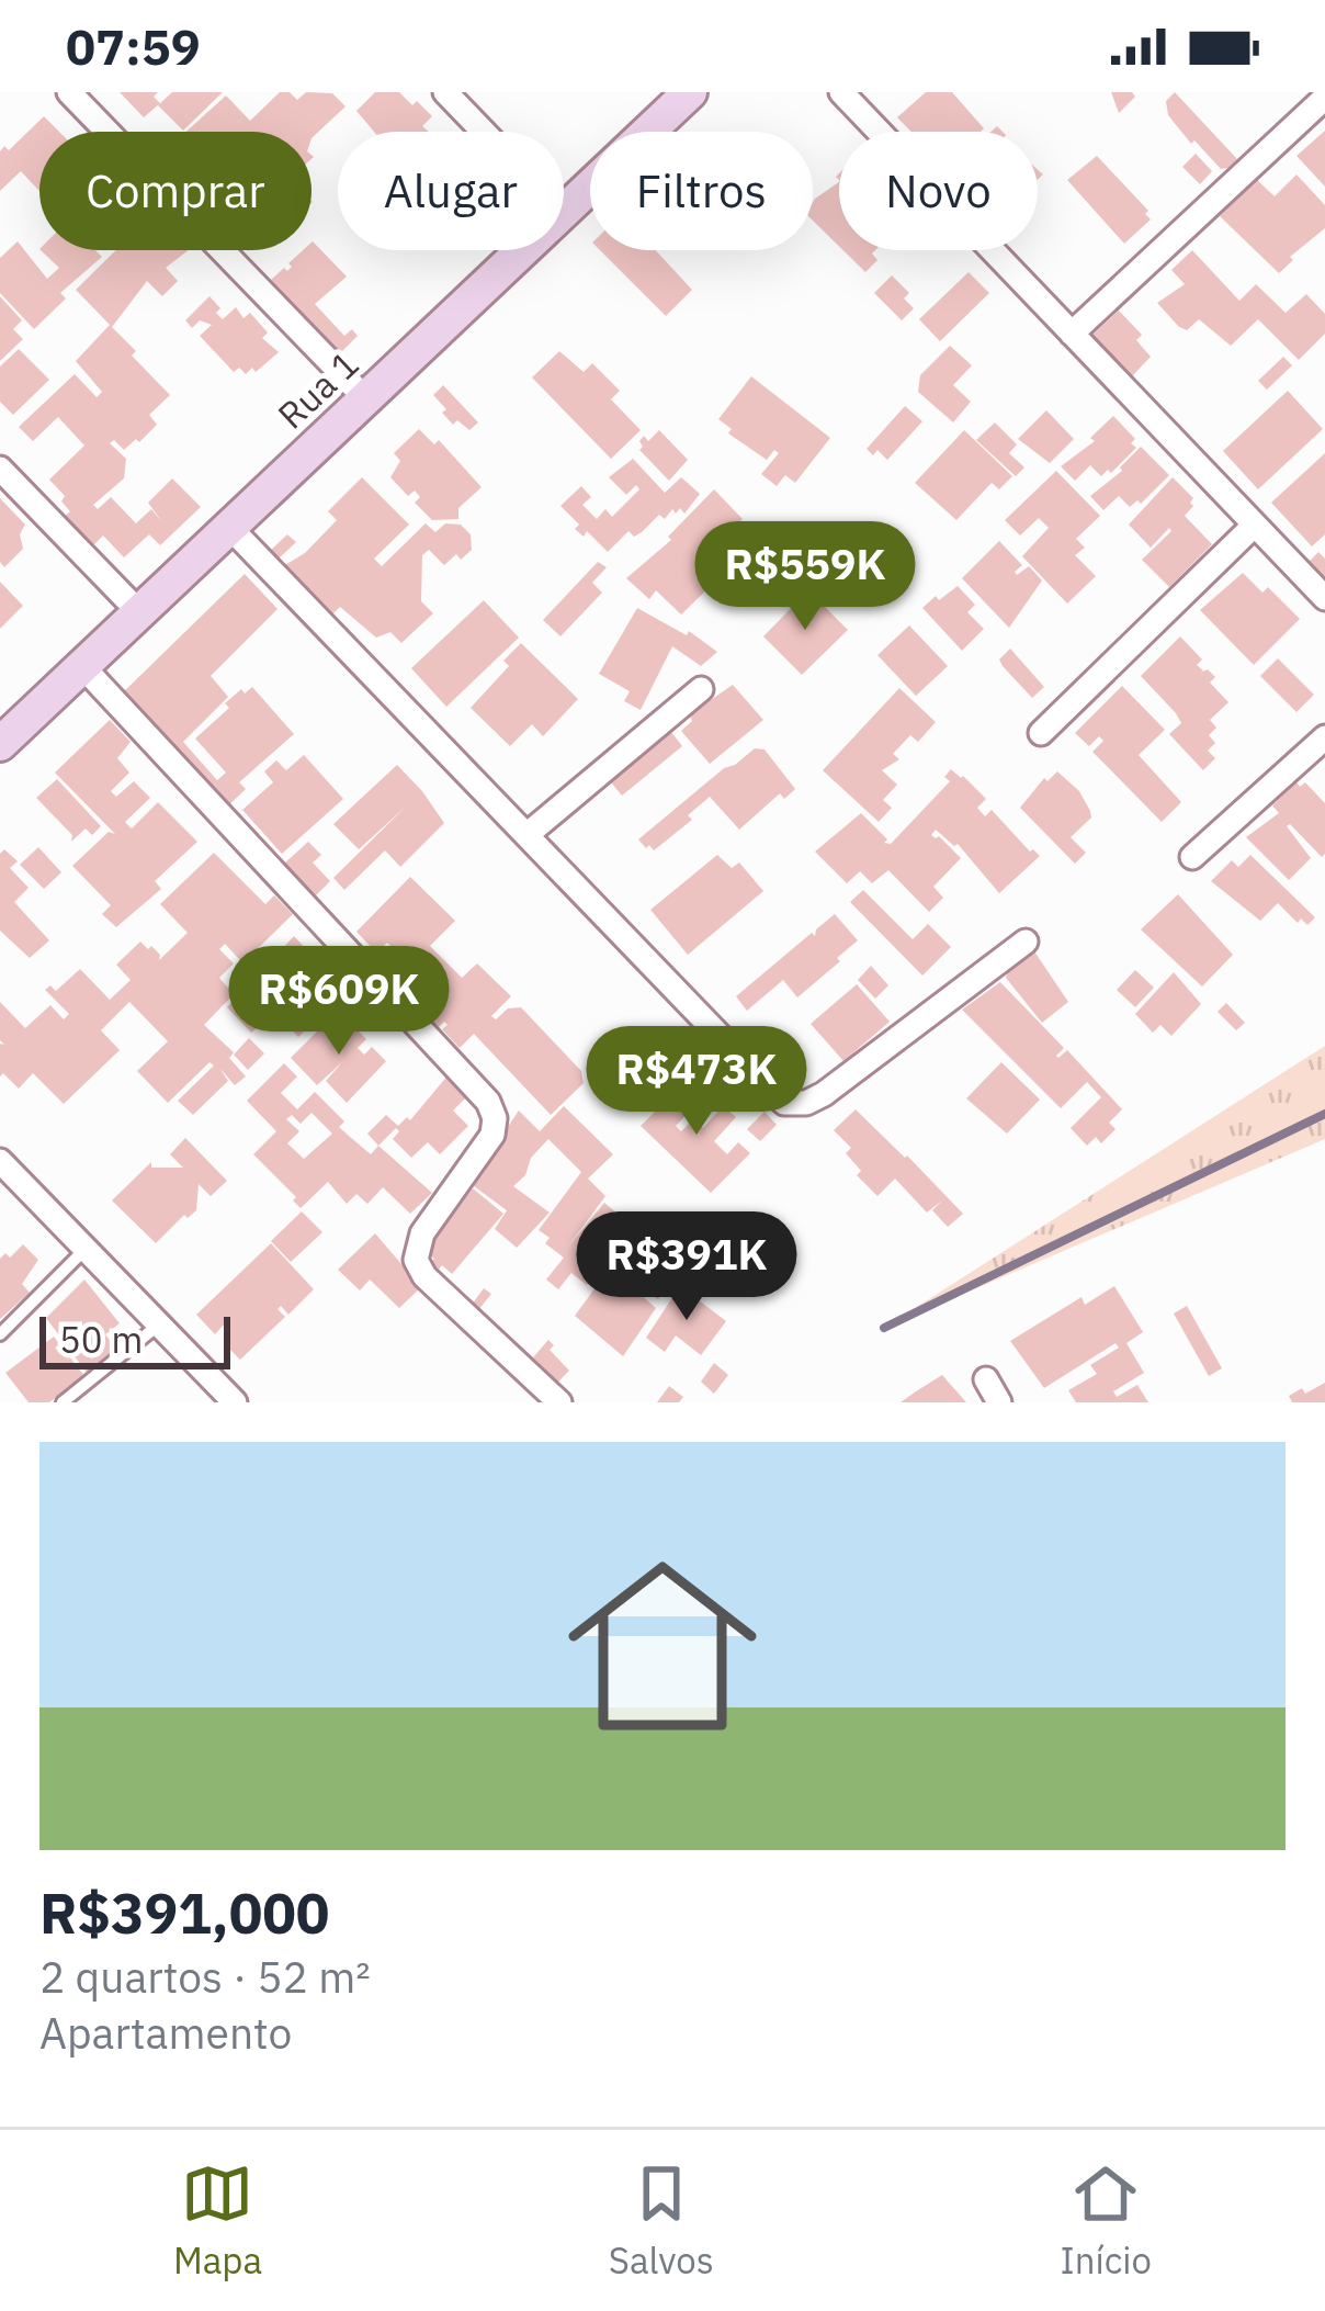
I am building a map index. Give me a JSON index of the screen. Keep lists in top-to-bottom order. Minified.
{"streets":{"street":["Rua 1"]},"scale_bar":"50 m","page":{"status":"07:59","chip":["Comprar","Alugar","Filtros","Novo"],"price":["R$559K","R$609K","R$473K","R$391K"],"scale":"50 m","list":[{"name":"R$391,000","note":"2 quartos · 52 m² · Apartamento"}],"tabs":["Mapa","Salvos","Início"]}}
